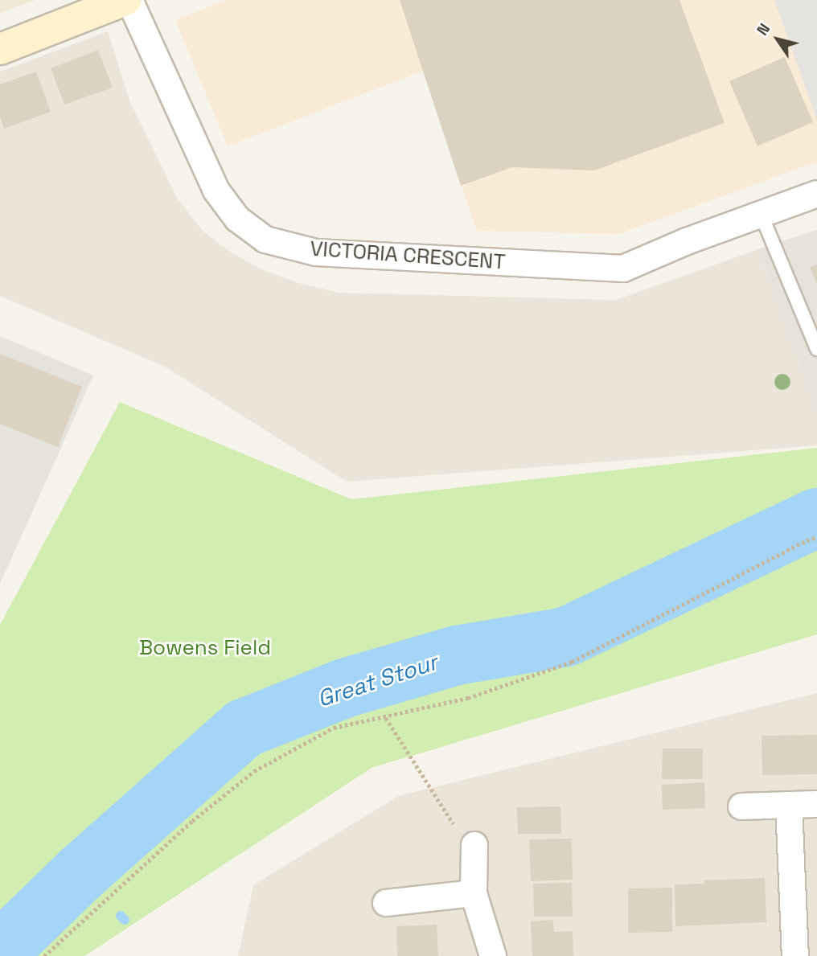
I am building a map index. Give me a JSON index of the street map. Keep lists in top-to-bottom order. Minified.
{"streets":{"street":["VICTORIA CRESCENT"]},"water":["Great Stour"],"parks":["Bowens Field"],"north":"top left"}
